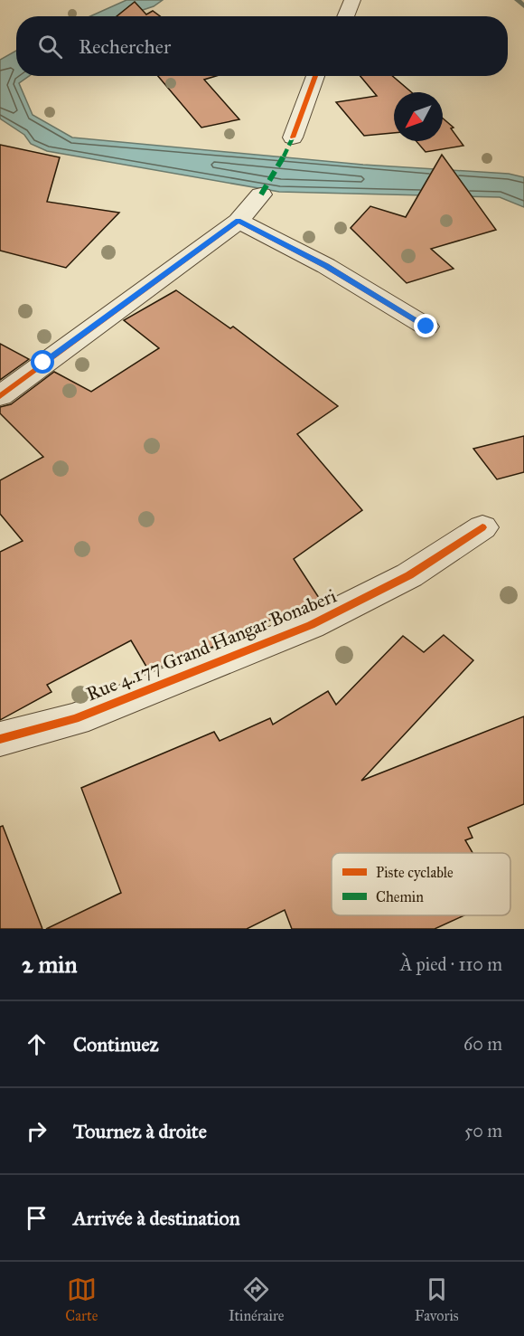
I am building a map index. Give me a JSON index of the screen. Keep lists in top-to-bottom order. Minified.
{"streets":{"street":["Rue 4.177 Grand Hangar Bonaberi"]},"legend":["Piste cyclable","Chemin"],"north":"bottom left","page":{"search":"Rechercher","heading":["2 min","À pied · 110 m"],"list":[["Continuez","60 m"],["Tournez à droite","50 m"],"Arrivée à destination"],"nav":["Carte","Itinéraire","Favoris"]}}
